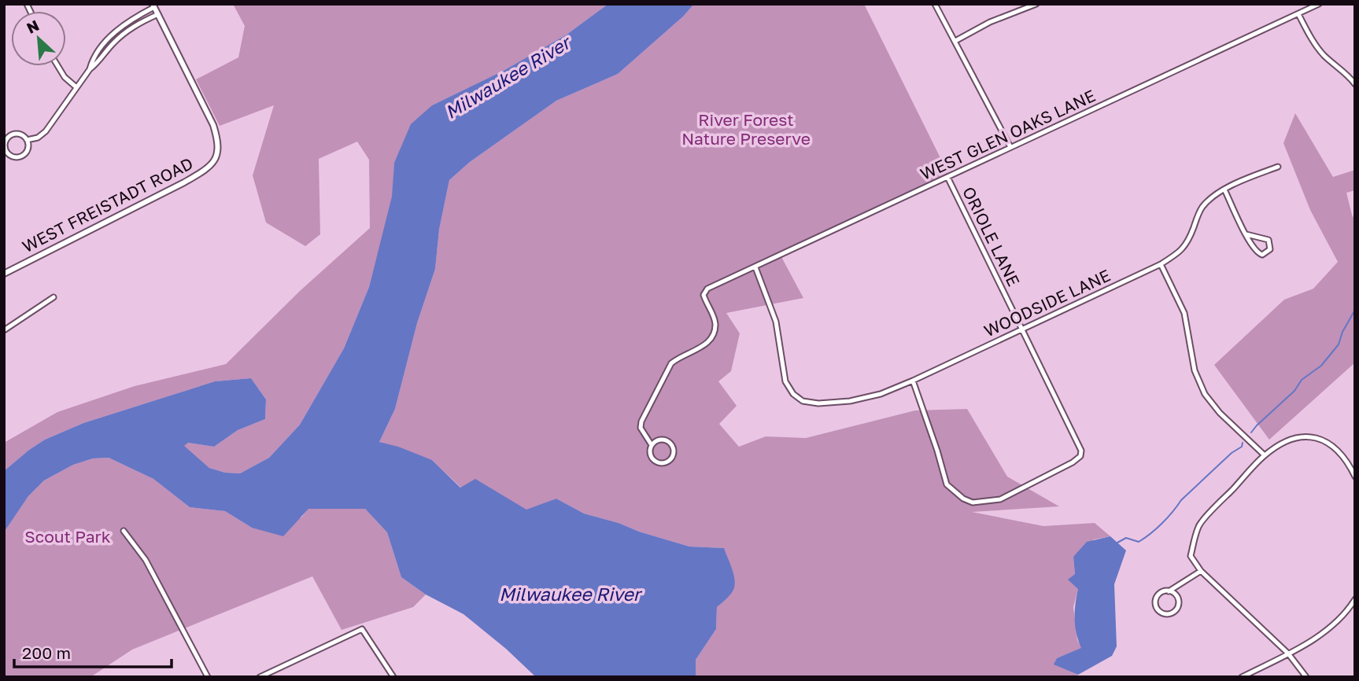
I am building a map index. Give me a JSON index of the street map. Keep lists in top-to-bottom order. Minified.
{"streets":{"street":["WEST GLEN OAKS LANE","WEST FREISTADT ROAD","ORIOLE LANE","WOODSIDE LANE"]},"crossings":[["WEST GLEN OAKS LANE","ORIOLE LANE"],["WEST GLEN OAKS LANE","WOODSIDE LANE"],["ORIOLE LANE","WOODSIDE LANE"]],"water":["Milwaukee River"],"parks":["River Forest Nature Preserve","Scout Park"],"scale_bar":"200 m","north":"top left"}
